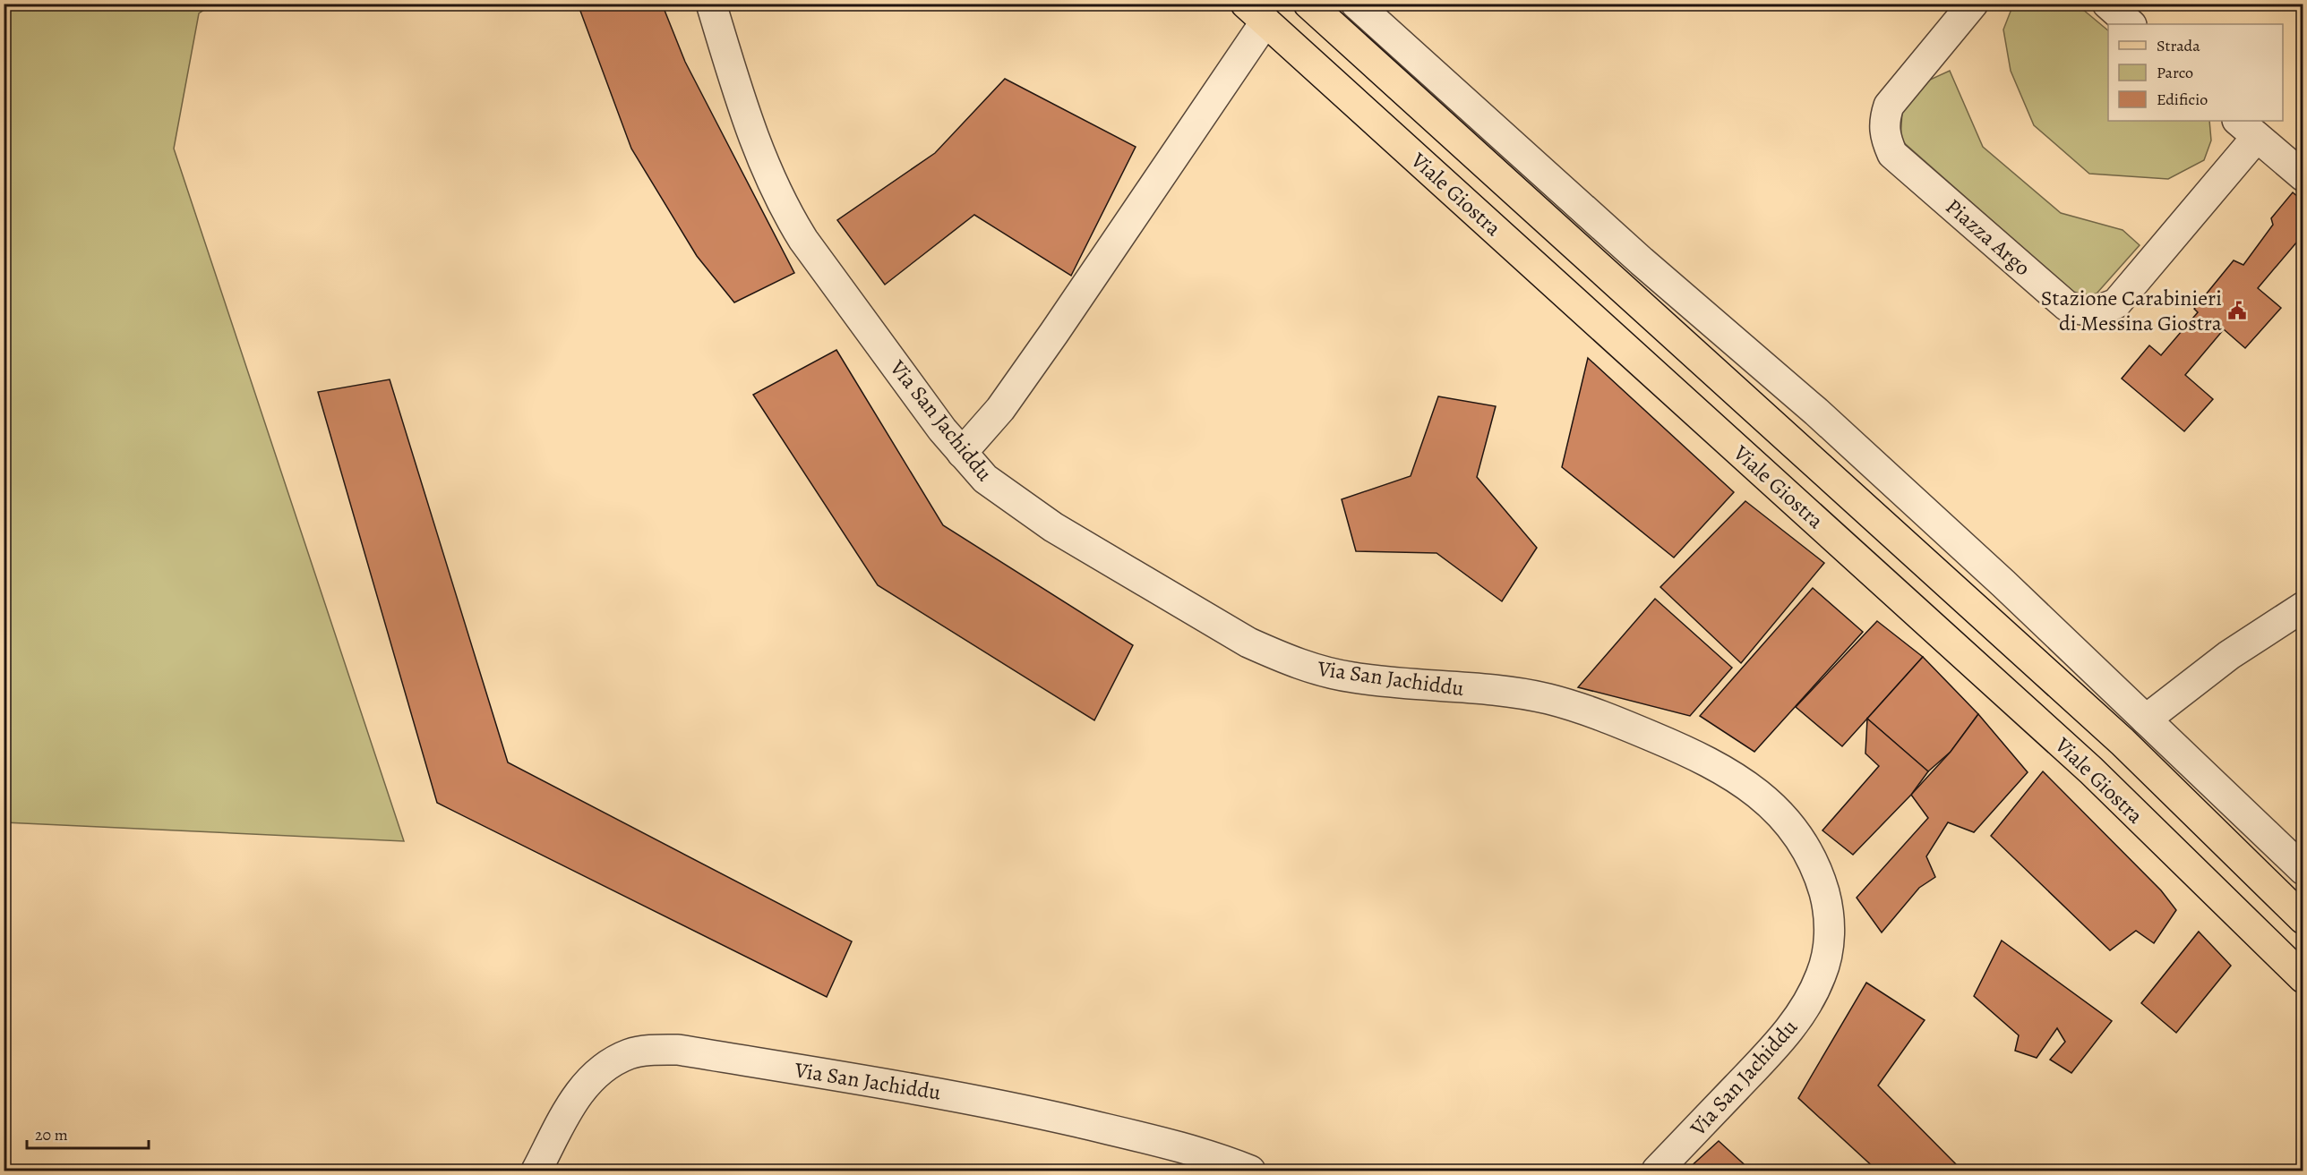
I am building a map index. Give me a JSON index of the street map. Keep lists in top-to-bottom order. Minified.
{"streets":{"main road":["Viale Giostra"],"street":["Piazza Argo","Via San Jachiddu"]},"places":{"public building":["Stazione Carabinieri di Messina Giostra"]},"legend":["Strada","Parco","Edificio"],"scale_bar":"20 m"}
